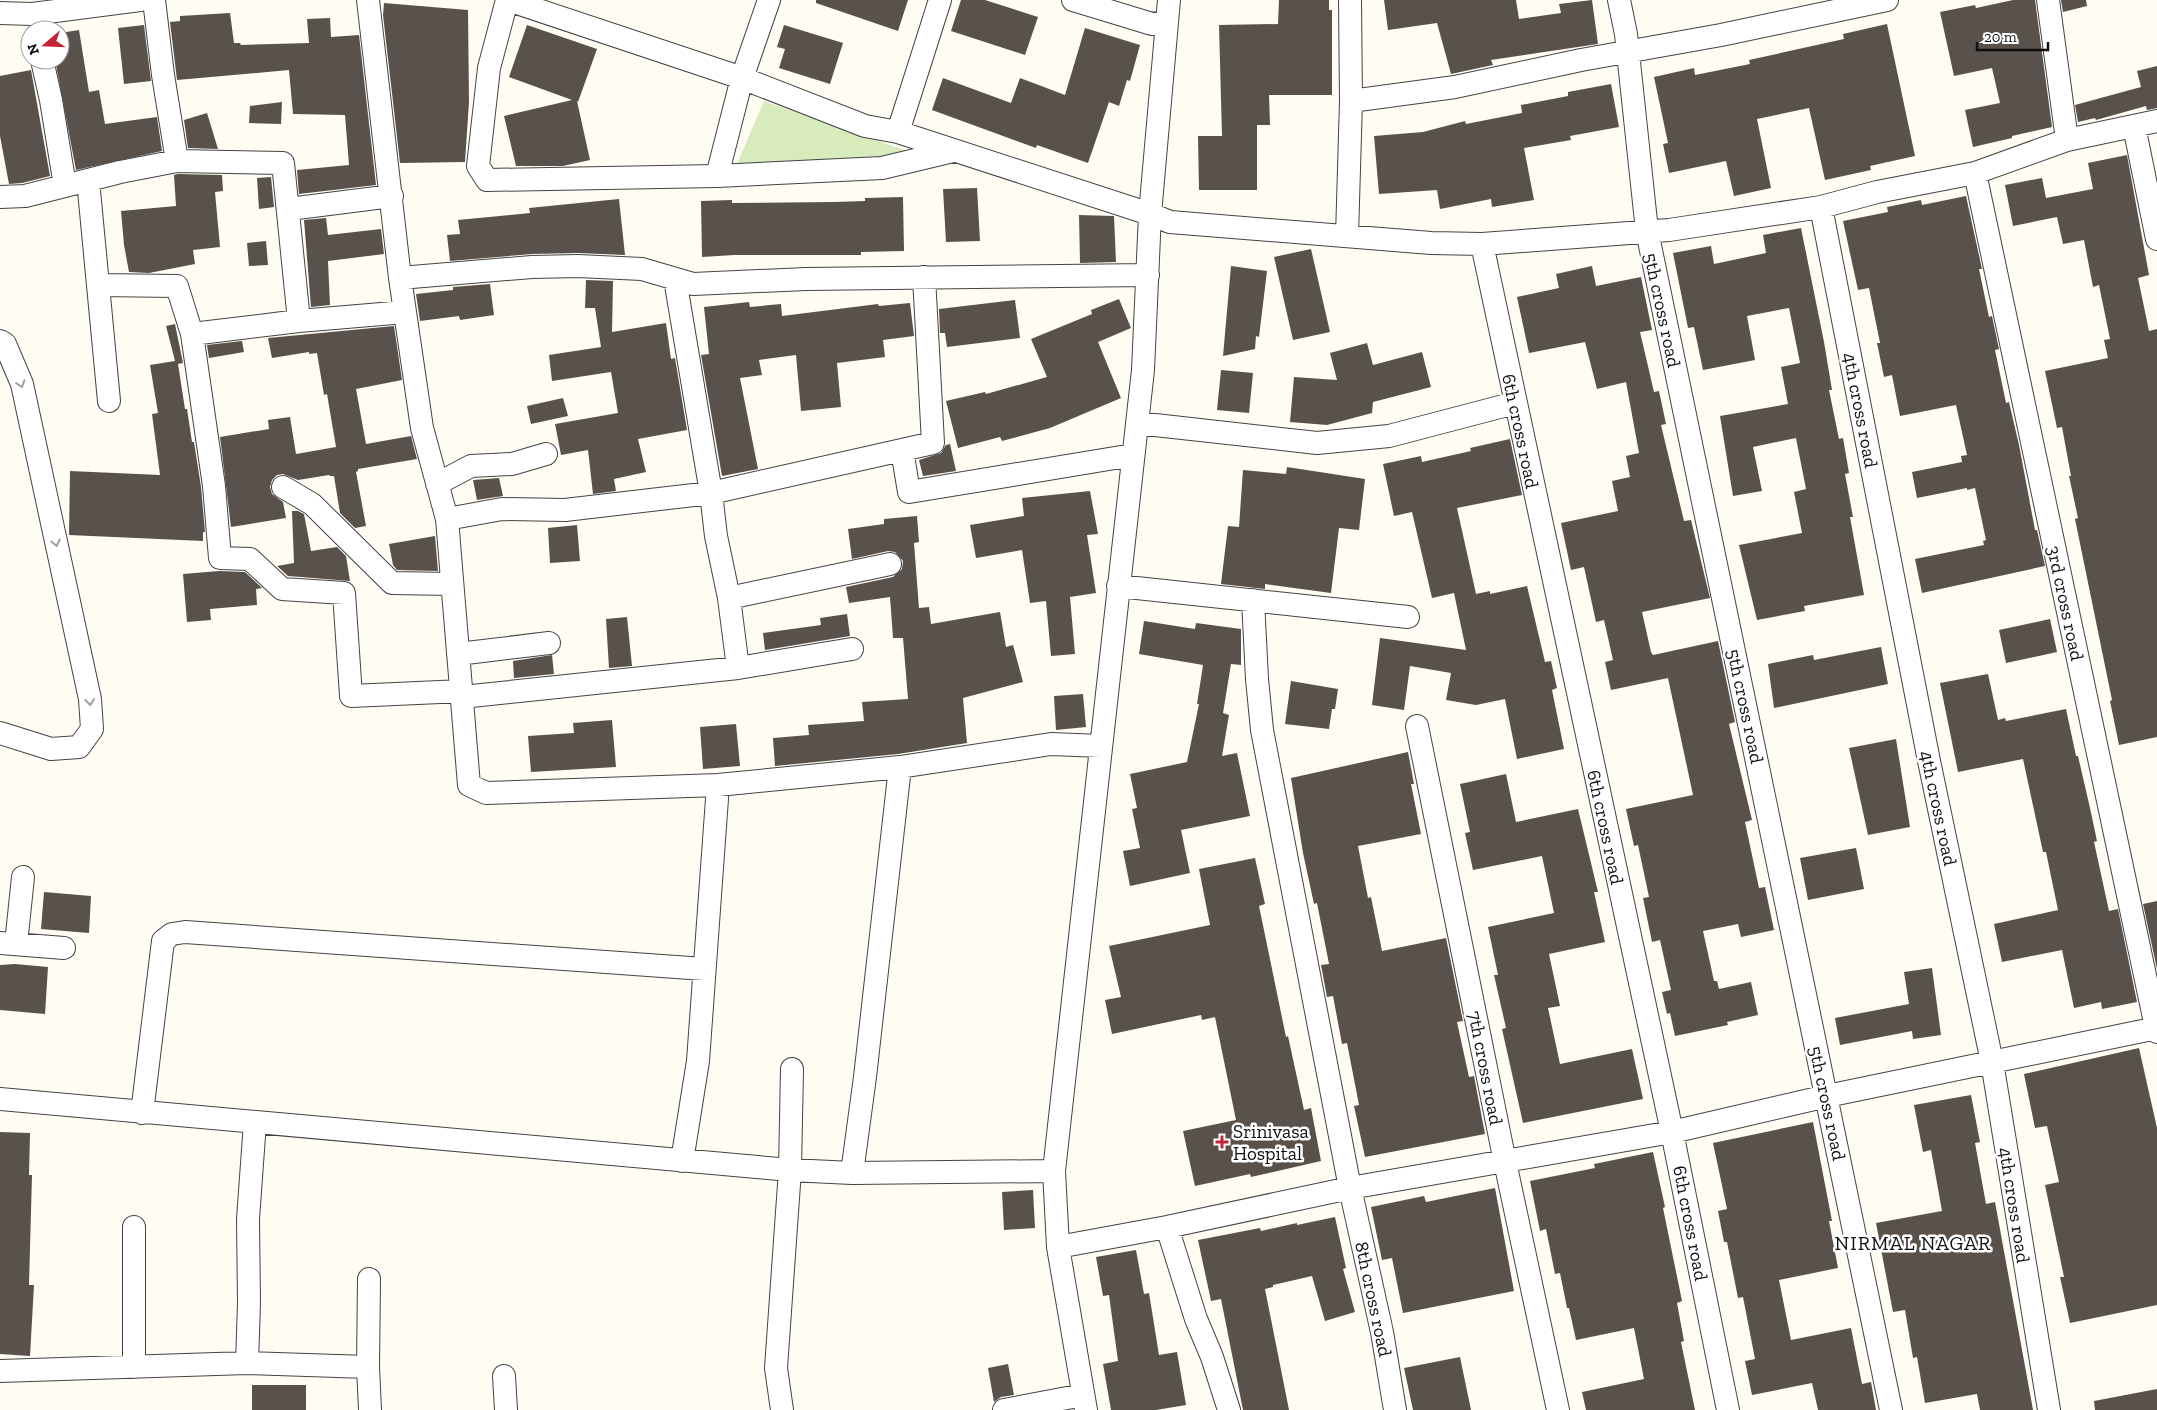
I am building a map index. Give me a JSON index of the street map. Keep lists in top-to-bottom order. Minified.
{"streets":{"street":["5th cross road","4th cross road","6th cross road","3rd cross road","7th cross road","8th cross road"]},"districts":["NIRMAL NAGAR"],"places":{"health":["Srinivasa Hospital"]},"scale_bar":"20 m","north":"left"}
